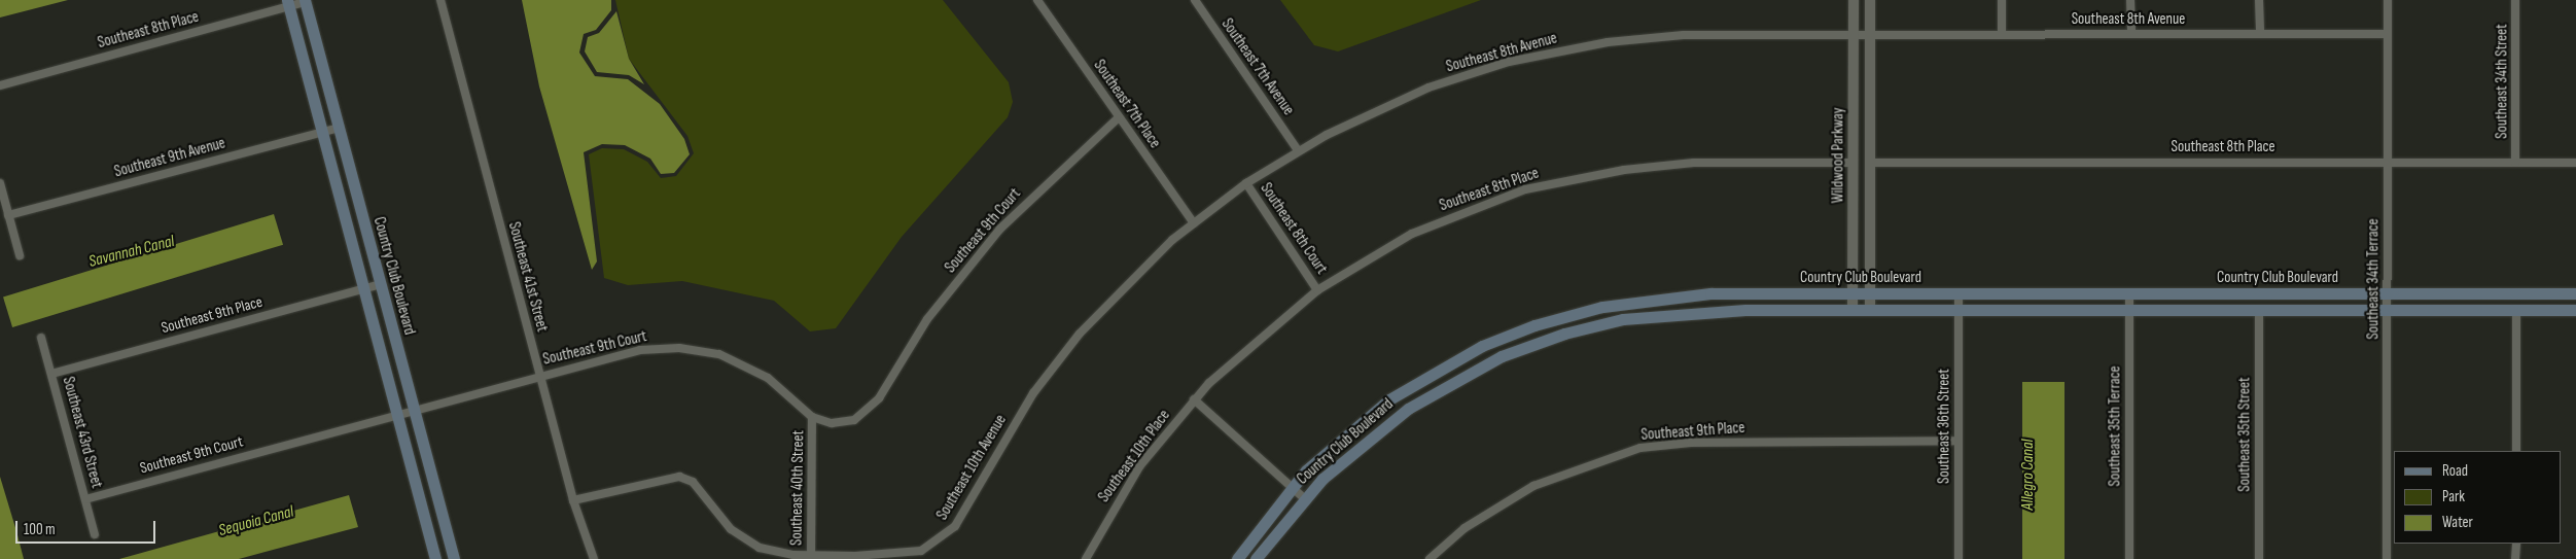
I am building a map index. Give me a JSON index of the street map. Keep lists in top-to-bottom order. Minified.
{"streets":{"main road":["Country Club Boulevard"],"street":["Southeast 8th Avenue","Southeast 8th Place","Southeast 7th Avenue","Southeast 34th Street","Southeast 7th Place","Wildwood Parkway","Southeast 9th Avenue","Southeast 8th Court","Southeast 9th Court","Southeast 41st Street","Southeast 34th Terrace","Southeast 9th Place","Southeast 36th Street","Southeast 35th Terrace","Southeast 43rd Street","Southeast 35th Street","Southeast 10th Place","Southeast 10th Avenue","Southeast 40th Street"]},"crossings":[["Southeast 8th Avenue","Southeast 7th Avenue"],["Southeast 8th Avenue","Southeast 7th Place"],["Southeast 8th Avenue","Wildwood Parkway"],["Southeast 8th Avenue","Southeast 8th Court"],["Southeast 8th Avenue","Southeast 34th Terrace"],["Southeast 8th Avenue","Southeast 10th Avenue"],["Southeast 8th Place","Southeast 34th Street"],["Southeast 8th Place","Wildwood Parkway"],["Southeast 8th Place","Southeast 8th Court"],["Southeast 8th Place","Country Club Boulevard"],["Southeast 8th Place","Southeast 34th Terrace"],["Southeast 8th Place","Southeast 10th Place"],["Southeast 7th Place","Southeast 9th Court"],["Southeast 7th Place","Southeast 10th Avenue"],["Wildwood Parkway","Country Club Boulevard"],["Southeast 9th Avenue","Country Club Boulevard"],["Southeast 9th Court","Country Club Boulevard"],["Southeast 9th Court","Southeast 41st Street"],["Southeast 9th Court","Southeast 43rd Street"],["Southeast 9th Court","Southeast 40th Street"],["Country Club Boulevard","Southeast 34th Terrace"],["Country Club Boulevard","Southeast 9th Place"],["Country Club Boulevard","Southeast 36th Street"],["Country Club Boulevard","Southeast 35th Terrace"],["Country Club Boulevard","Southeast 35th Street"],["Southeast 41st Street","Southeast 10th Avenue"],["Southeast 9th Place","Southeast 36th Street"],["Southeast 9th Place","Southeast 43rd Street"],["Southeast 10th Avenue","Southeast 40th Street"]],"water":["Savannah Canal","Allegro Canal","Sequoia Canal"],"legend":["Road","Park","Water"],"scale_bar":"100 m"}
